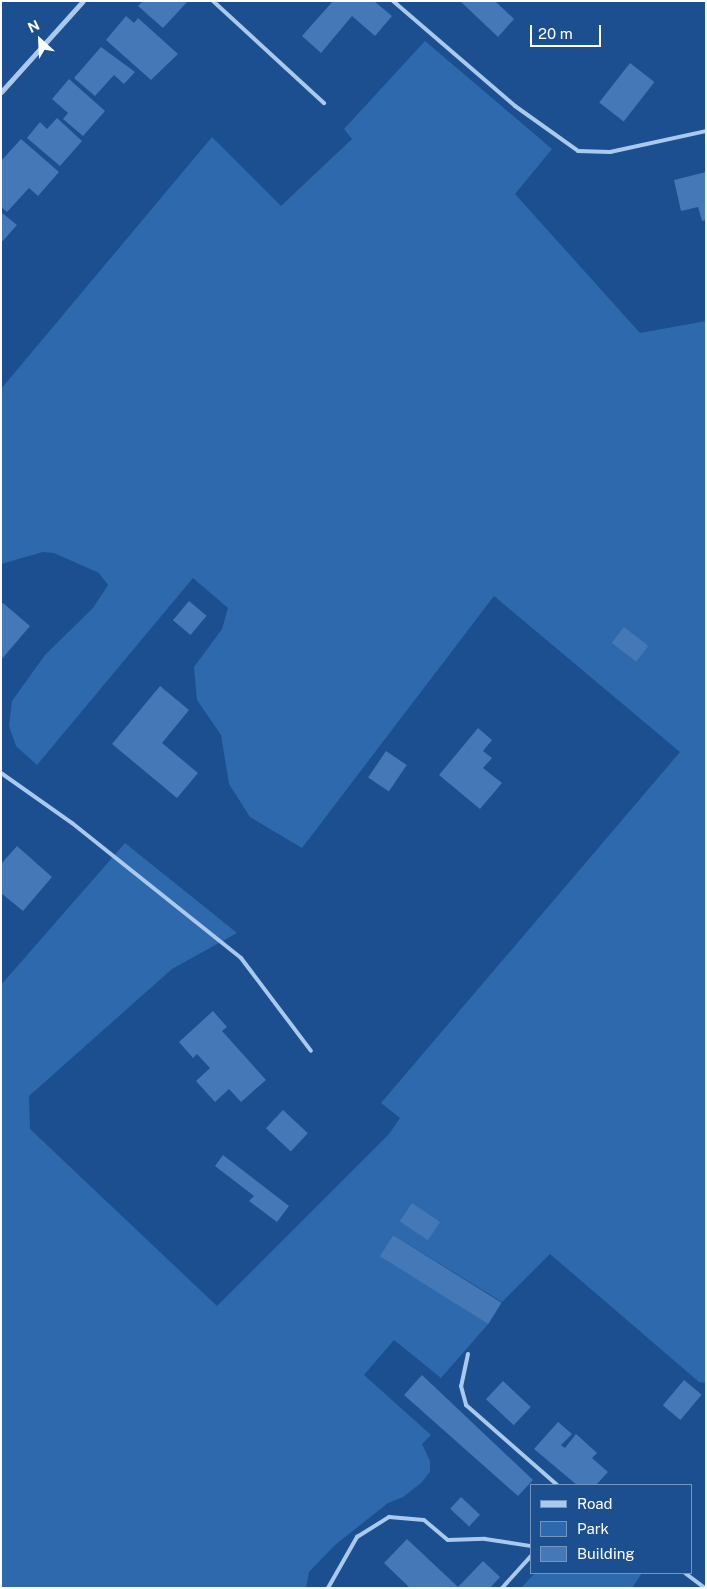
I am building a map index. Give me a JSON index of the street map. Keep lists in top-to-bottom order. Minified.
{"legend":["Road","Park","Building"],"scale_bar":"20 m","north":"top left"}
